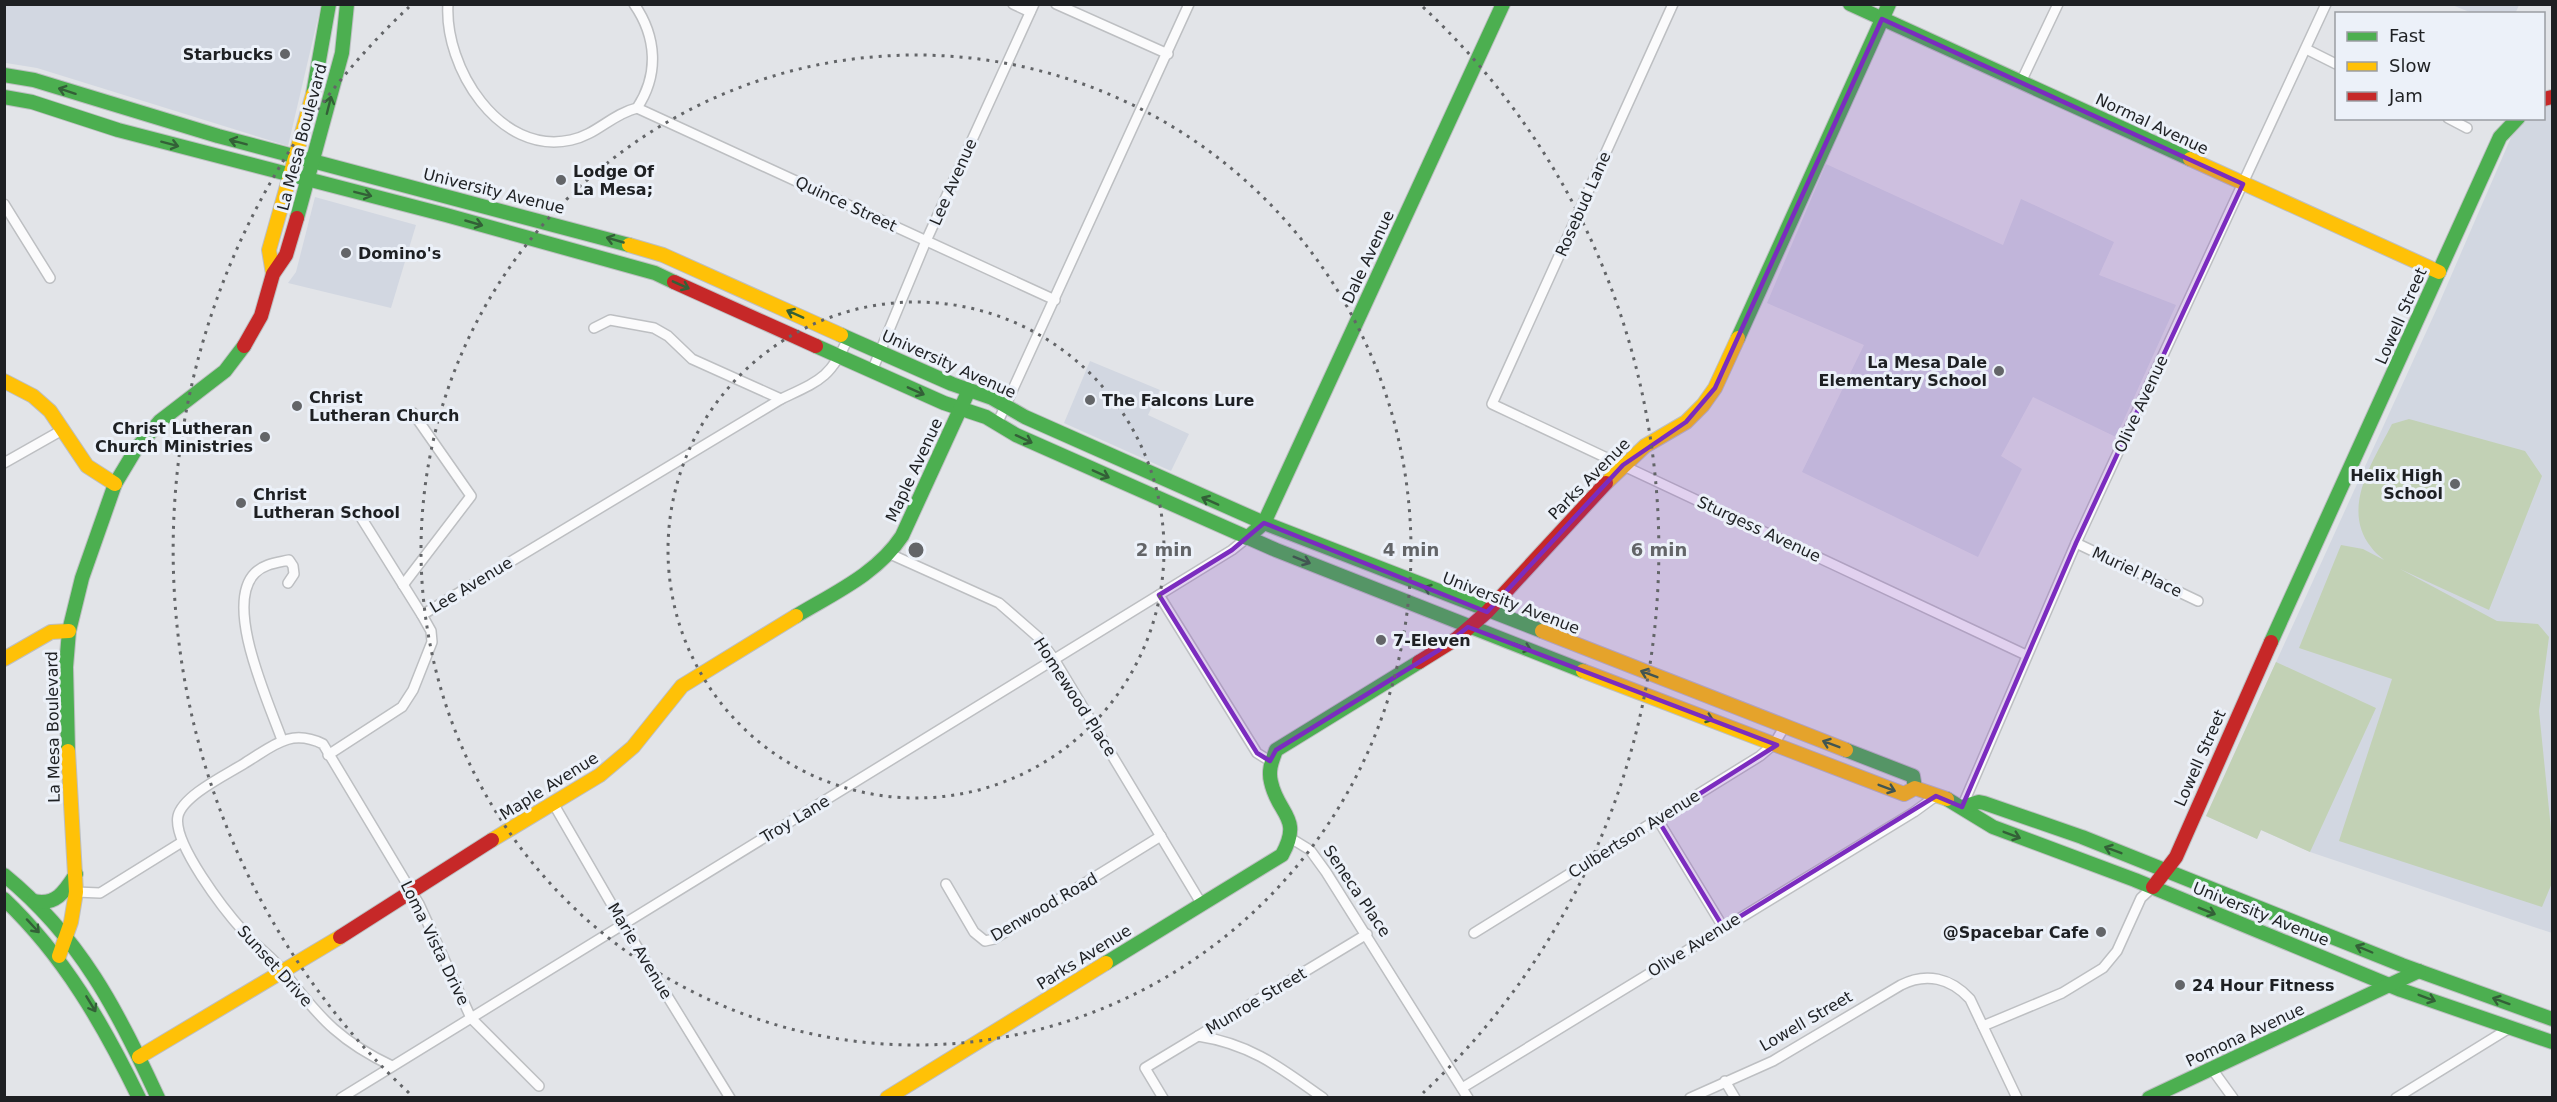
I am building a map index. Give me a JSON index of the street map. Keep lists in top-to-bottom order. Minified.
{"streets":{"main road":["Normal Avenue","La Mesa Boulevard","University Avenue","Dale Avenue","Lowell Street","Maple Avenue","Parks Avenue","Pomona Avenue"],"street":["Lee Avenue","Quince Street","Rosebud Lane","Olive Avenue","Sturgess Avenue","Muriel Place","Homewood Place","Troy Lane","Culbertson Avenue","Seneca Place","Denwood Road","Loma Vista Drive","Marie Avenue","Sunset Drive","Munroe Street"]},"crossings":[["Normal Avenue","Lowell Street"],["Normal Avenue","Olive Avenue"],["Normal Avenue","Parks Avenue"],["La Mesa Boulevard","University Avenue"],["Lee Avenue","University Avenue"],["Lee Avenue","Quince Street"],["Lee Avenue","Loma Vista Drive"],["University Avenue","Dale Avenue"],["University Avenue","Lowell Street"],["University Avenue","Olive Avenue"],["University Avenue","Maple Avenue"],["University Avenue","Parks Avenue"],["University Avenue","Troy Lane"],["University Avenue","Culbertson Avenue"],["University Avenue","Pomona Avenue"],["Rosebud Lane","Sturgess Avenue"],["Olive Avenue","Sturgess Avenue"],["Olive Avenue","Muriel Place"],["Olive Avenue","Seneca Place"],["Maple Avenue","Homewood Place"],["Maple Avenue","Loma Vista Drive"],["Maple Avenue","Marie Avenue"],["Maple Avenue","Sunset Drive"],["Parks Avenue","Sturgess Avenue"],["Parks Avenue","Homewood Place"],["Parks Avenue","Seneca Place"],["Homewood Place","Troy Lane"],["Homewood Place","Denwood Road"],["Troy Lane","Loma Vista Drive"],["Troy Lane","Marie Avenue"],["Troy Lane","Sunset Drive"],["Seneca Place","Munroe Street"]],"places":["Starbucks","Lodge Of La Mesa;","Domino's","La Mesa Dale Elementary School","The Falcons Lure","Christ Lutheran Church","Christ Lutheran Church Ministries","Helix High School","Christ Lutheran School","7-Eleven","@Spacebar Cafe","24 Hour Fitness"],"legend":["Fast","Slow","Jam"],"rings":["2 min","4 min","6 min"]}
